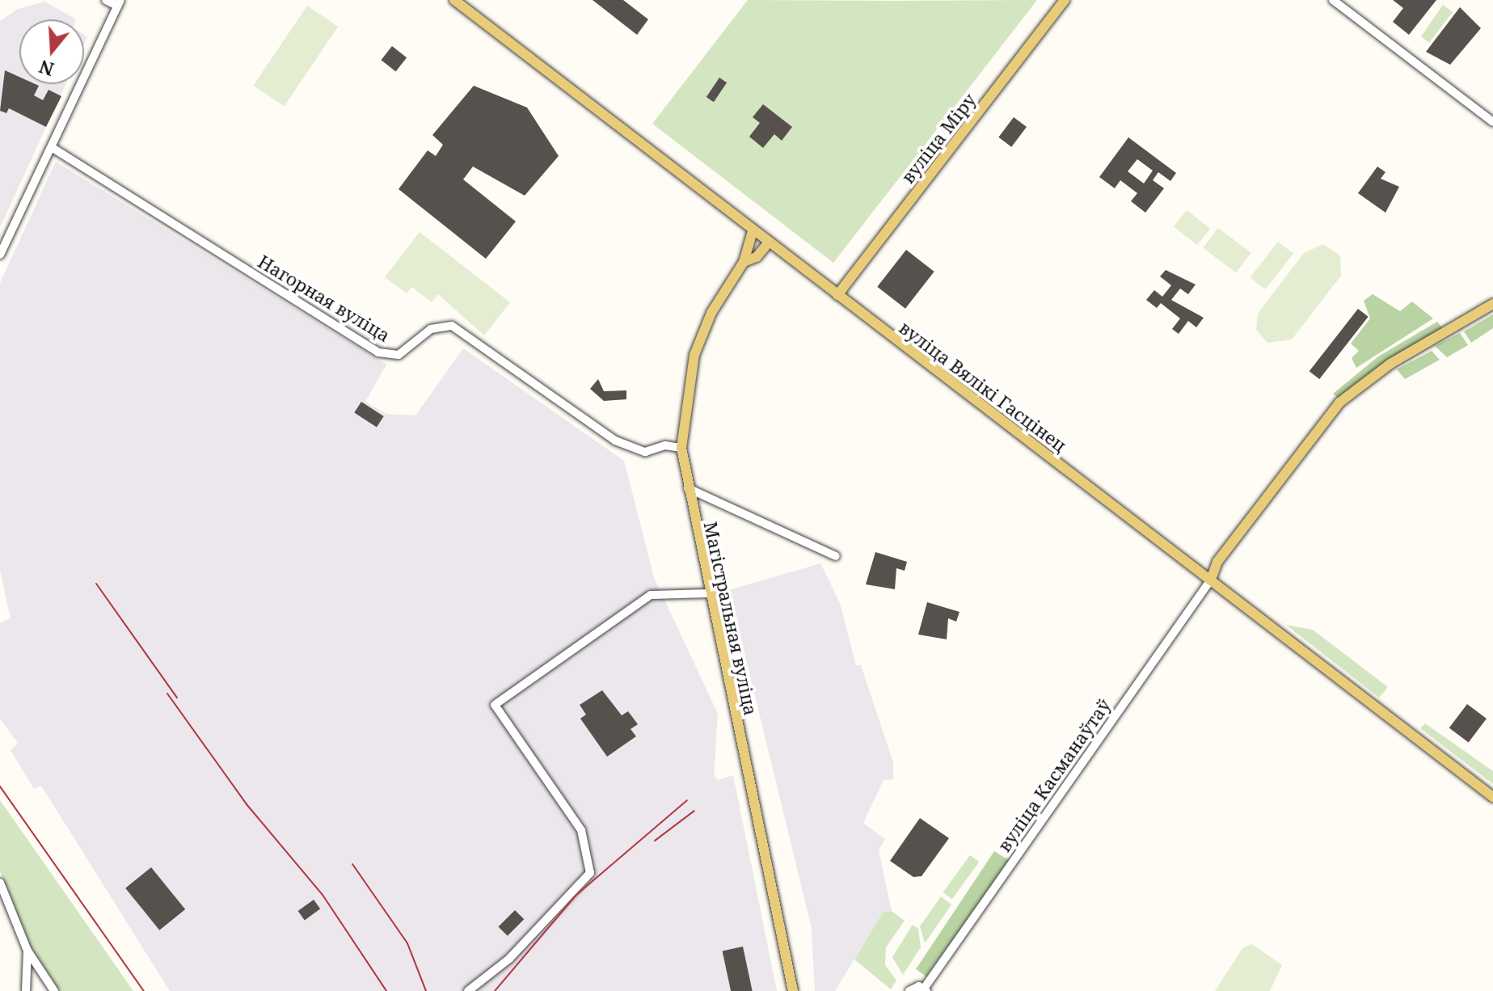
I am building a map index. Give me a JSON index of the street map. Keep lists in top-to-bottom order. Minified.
{"streets":{"main road":["вуліца Міру","вуліца Вялікі Гасцінец","Магістральная вуліца"],"street":["Нагорная вуліца","вуліца Касманаўтаў"]},"crossings":[["вуліца Міру","вуліца Вялікі Гасцінец"],["Нагорная вуліца","Магістральная вуліца"],["вуліца Вялікі Гасцінец","вуліца Касманаўтаў"]],"north":"bottom"}
